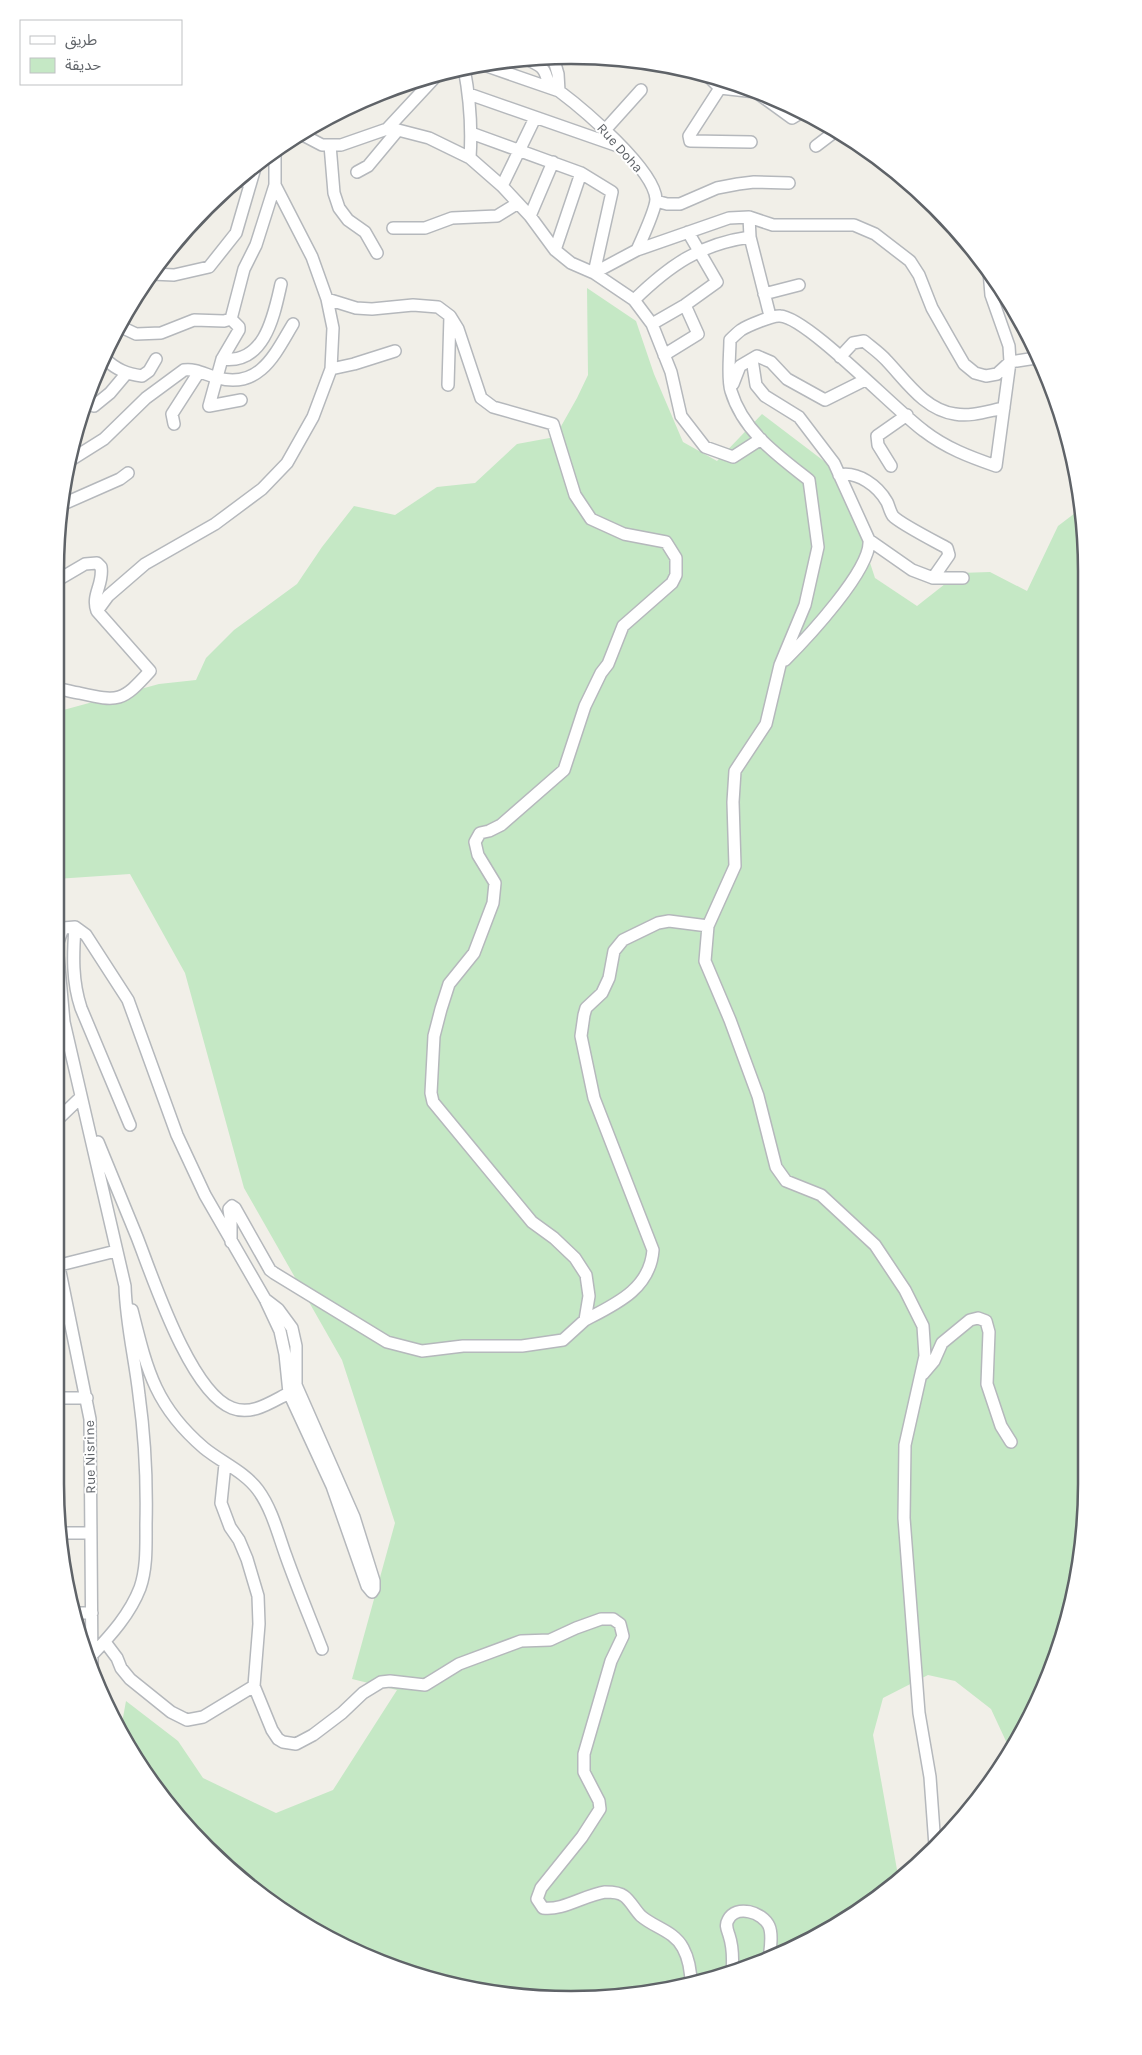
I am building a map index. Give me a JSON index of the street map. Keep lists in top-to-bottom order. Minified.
{"streets":{"street":["Rue Doha","Rue Nisrine"]},"legend":["طريق","حديقة"]}
